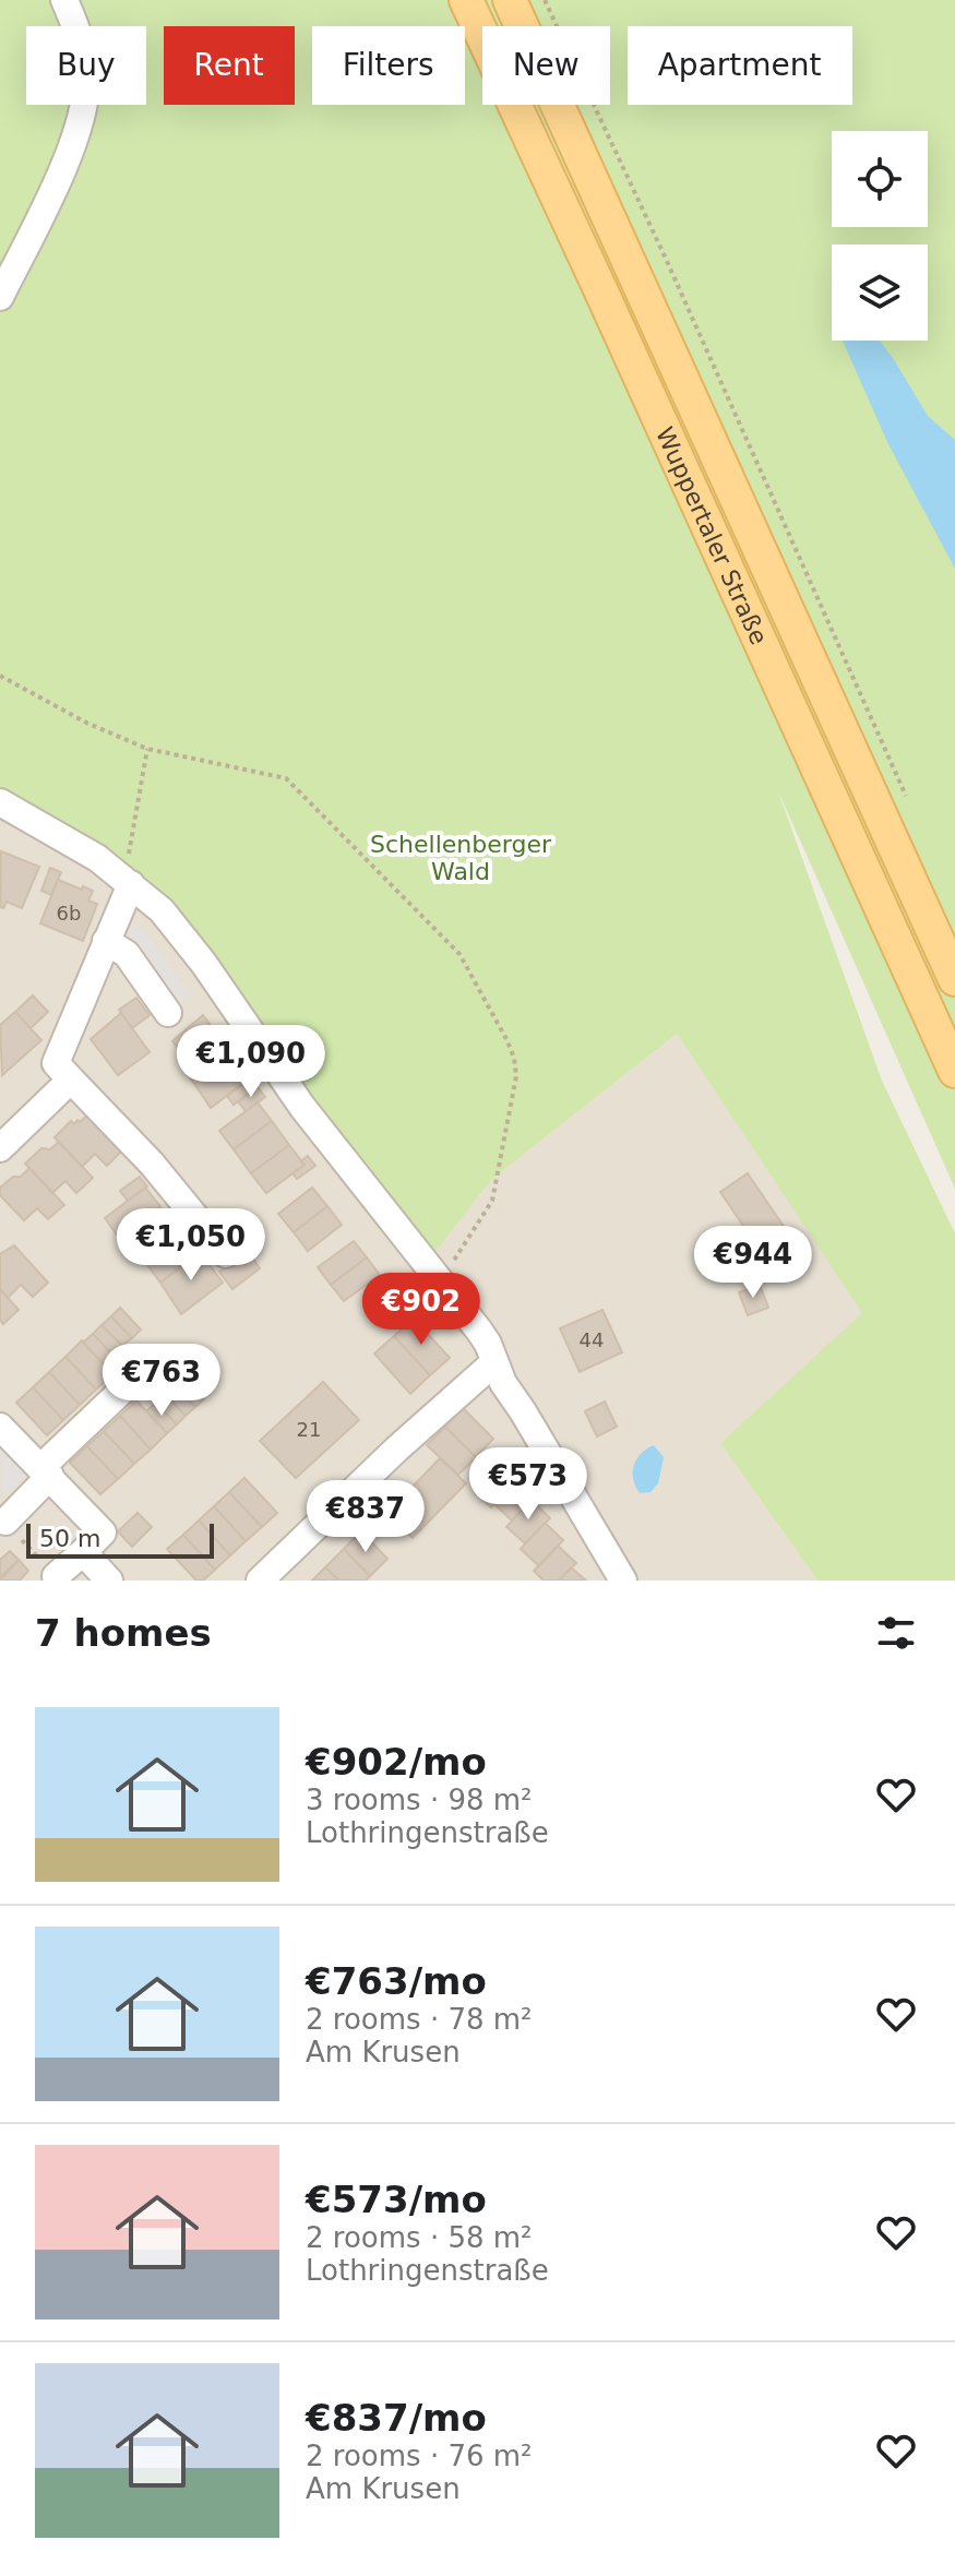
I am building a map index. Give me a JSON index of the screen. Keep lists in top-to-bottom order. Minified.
{"streets":{"main road":["Wuppertaler Straße"]},"parks":["Schellenberger Wald"],"house_numbers":["6b","44","21"],"scale_bar":"50 m","page":{"chip":["Buy","Rent","Filters","New","Apartment"],"price":["€1,090","€1,050","€944","€902","€763","€573","€837"],"scale":"50 m","heading":"7 homes","list":[{"name":"€902/mo","note":"3 rooms · 98 m² · Lothringenstraße"},{"name":"€763/mo","note":"2 rooms · 78 m² · Am Krusen"},{"name":"€573/mo","note":"2 rooms · 58 m² · Lothringenstraße"},{"name":"€837/mo","note":"2 rooms · 76 m² · Am Krusen"}]}}
